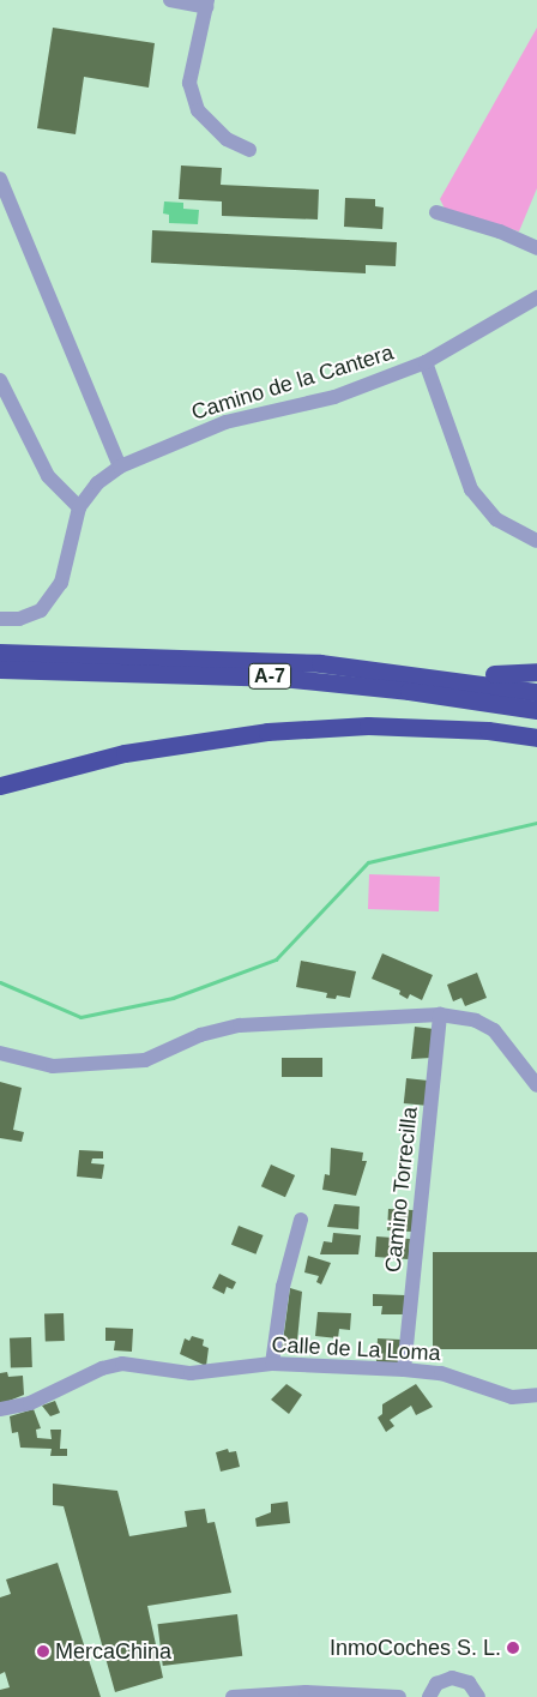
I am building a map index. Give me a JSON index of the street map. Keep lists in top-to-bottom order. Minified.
{"streets":{"highway":["A-7"],"street":["Camino de la Cantera","Camino Torrecilla","Calle de La Loma"]},"crossings":[["Camino Torrecilla","Calle de La Loma"]],"places":["InmoCoches S. L.","MercaChina"]}
